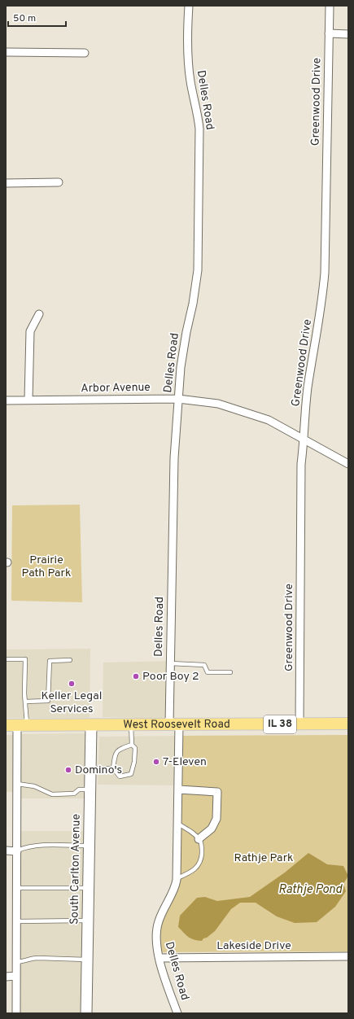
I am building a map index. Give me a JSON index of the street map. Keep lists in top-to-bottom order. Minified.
{"streets":{"main road":["West Roosevelt Road","IL 38"],"street":["Delles Road","Greenwood Drive","Arbor Avenue","South Carlton Avenue","Lakeside Drive"]},"crossings":[["Delles Road","Arbor Avenue"],["Delles Road","West Roosevelt Road"],["Delles Road","Lakeside Drive"],["Greenwood Drive","Arbor Avenue"],["Greenwood Drive","West Roosevelt Road"],["West Roosevelt Road","South Carlton Avenue"]],"water":["Rathje Pond"],"parks":["Prairie Path Park","Rathje Park"],"places":["Poor Boy 2","Keller Legal Services","7-Eleven","Domino's"],"scale_bar":"50 m"}
